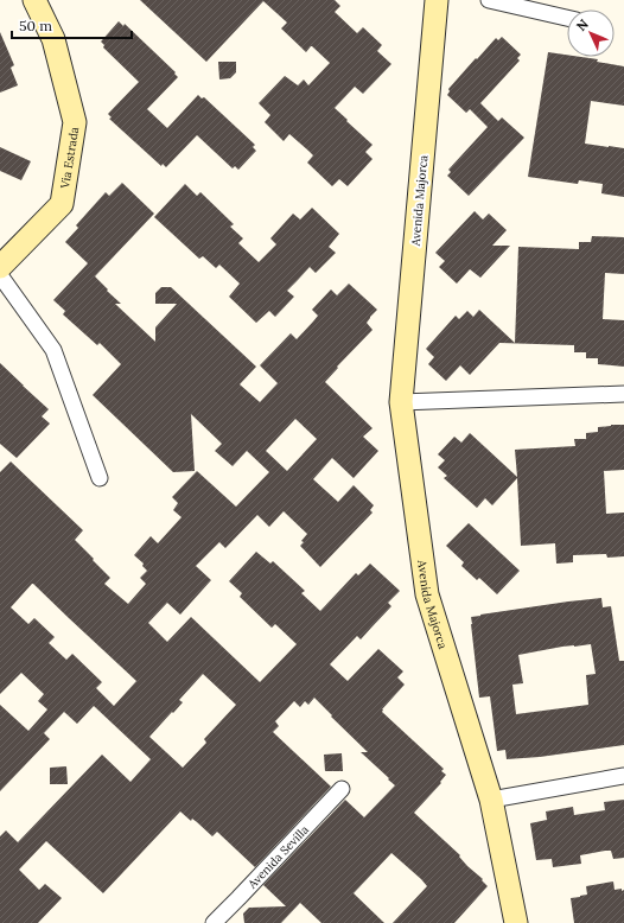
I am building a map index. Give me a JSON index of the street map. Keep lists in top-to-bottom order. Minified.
{"streets":{"street":["Via Estrada","Avenida Majorca","Avenida Sevilla"]},"scale_bar":"50 m","north":"top left"}
